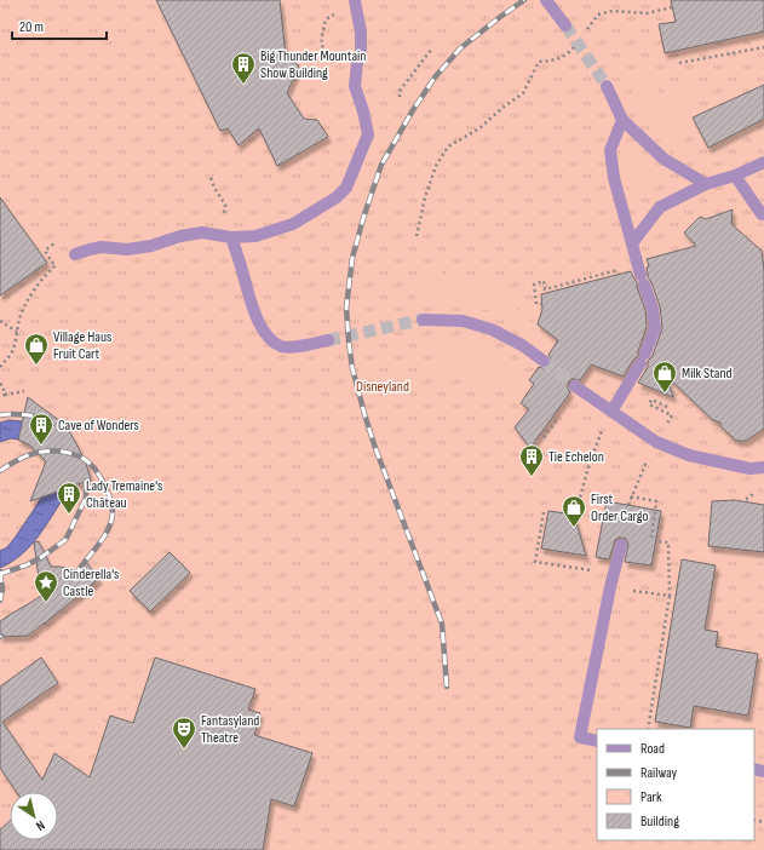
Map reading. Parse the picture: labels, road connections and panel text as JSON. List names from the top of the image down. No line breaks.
{"parks":["Disneyland"],"places":{"building":["Big Thunder Mountain Show Building","Cave of Wonders","Tie Echelon","Lady Tremaine's Château"],"shop":["Village Haus Fruit Cart","Milk Stand","First Order Cargo"],"place":["Cinderella's Castle"],"theatre":["Fantasyland Theatre"]},"legend":["Road","Railway","Park","Building"],"scale_bar":"20 m","north":"bottom right"}
